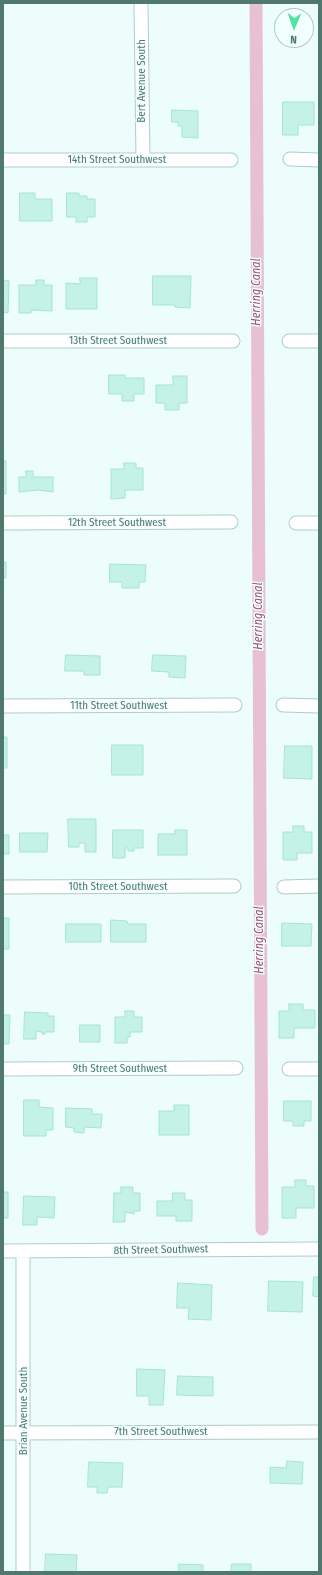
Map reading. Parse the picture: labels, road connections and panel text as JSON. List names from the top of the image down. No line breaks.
{"streets":{"street":["Bert Avenue South","14th Street Southwest","13th Street Southwest","12th Street Southwest","11th Street Southwest","10th Street Southwest","9th Street Southwest","8th Street Southwest","Brian Avenue South","7th Street Southwest"]},"crossings":[["Bert Avenue South","14th Street Southwest"],["8th Street Southwest","Brian Avenue South"],["Brian Avenue South","7th Street Southwest"]],"water":["Herring Canal"],"north":"bottom"}
